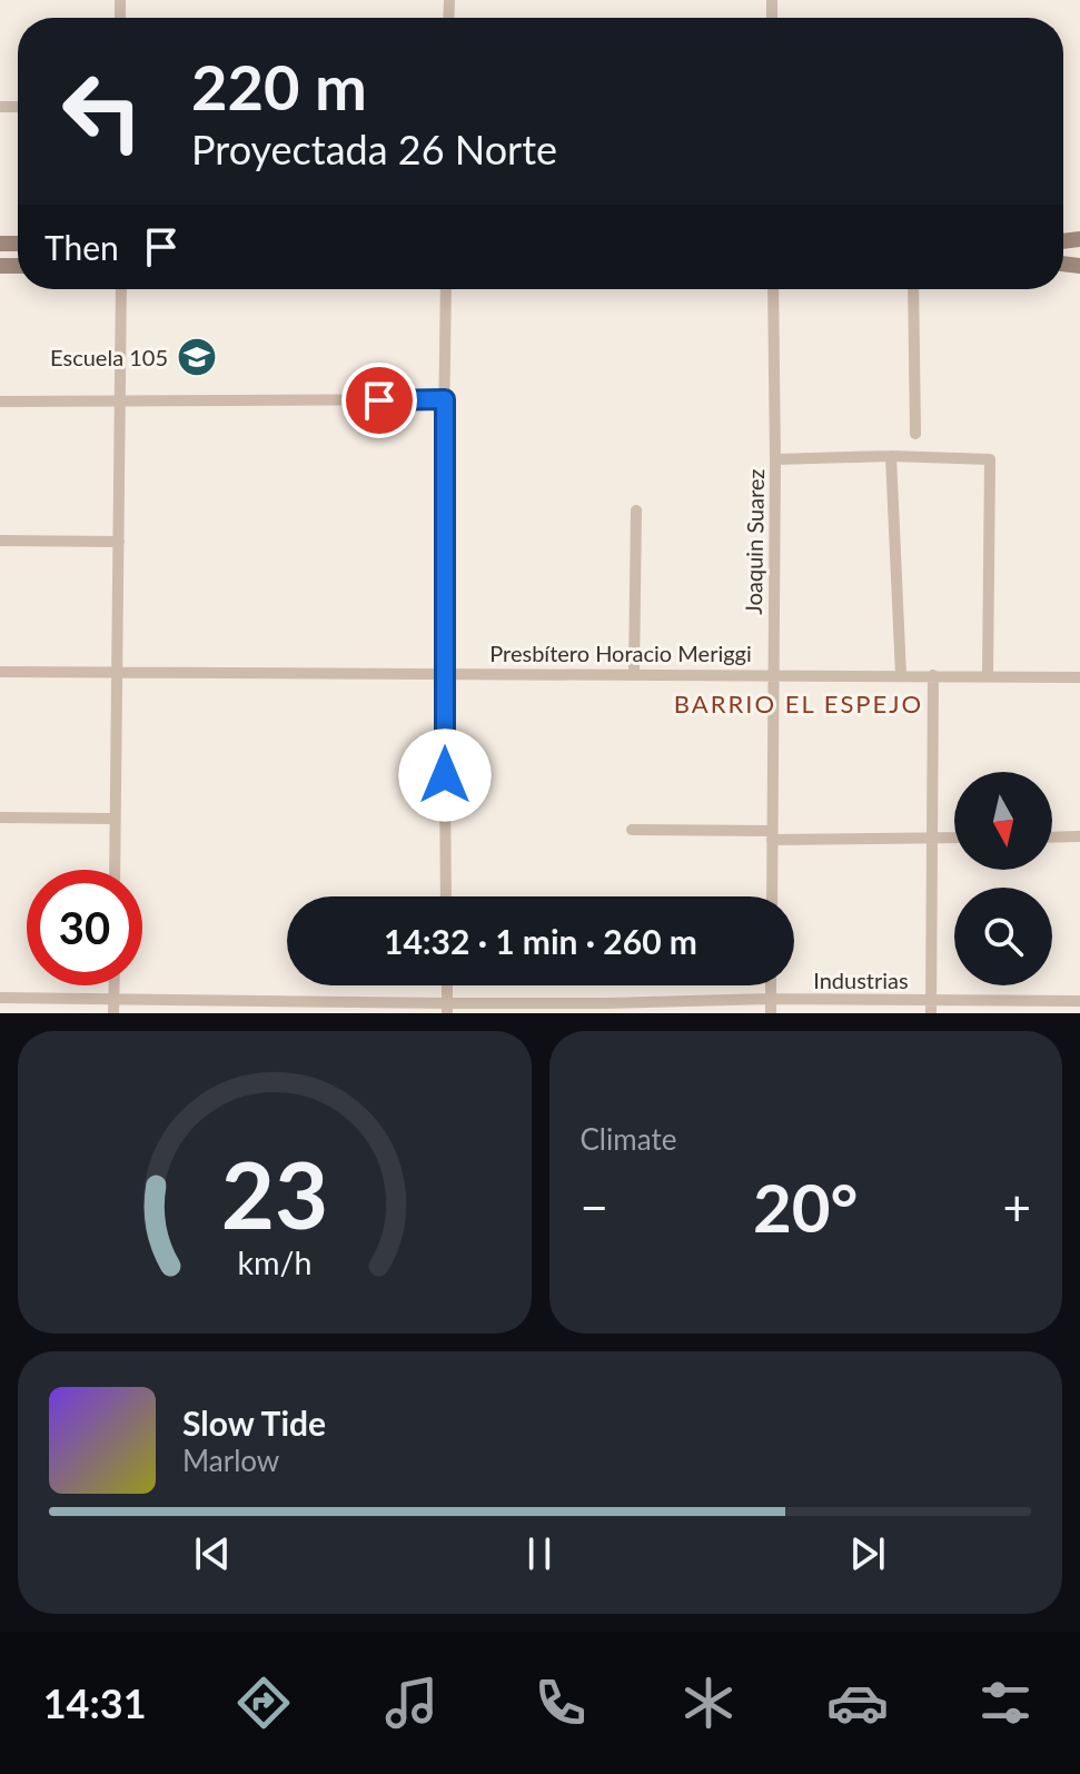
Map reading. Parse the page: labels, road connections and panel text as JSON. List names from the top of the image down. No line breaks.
{"streets":{"street":["Joaquin Suarez","Presbítero Horacio Meriggi","Industrias"]},"crossings":[["Joaquin Suarez","Presbítero Horacio Meriggi"]],"districts":["BARRIO EL ESPEJO"],"places":{"school or university":["Escuela 105"]},"north":"bottom","page":{"turn":["220 m","Proyectada 26 Norte"],"then":"Then","limit":"30","trip":"14:32 · 1 min · 260 m","tile":"Climate","heat":["−","20°","+"],"song":["Slow Tide","Marlow"],"tabs":"14:31","gauge":["23","km/h"]}}
